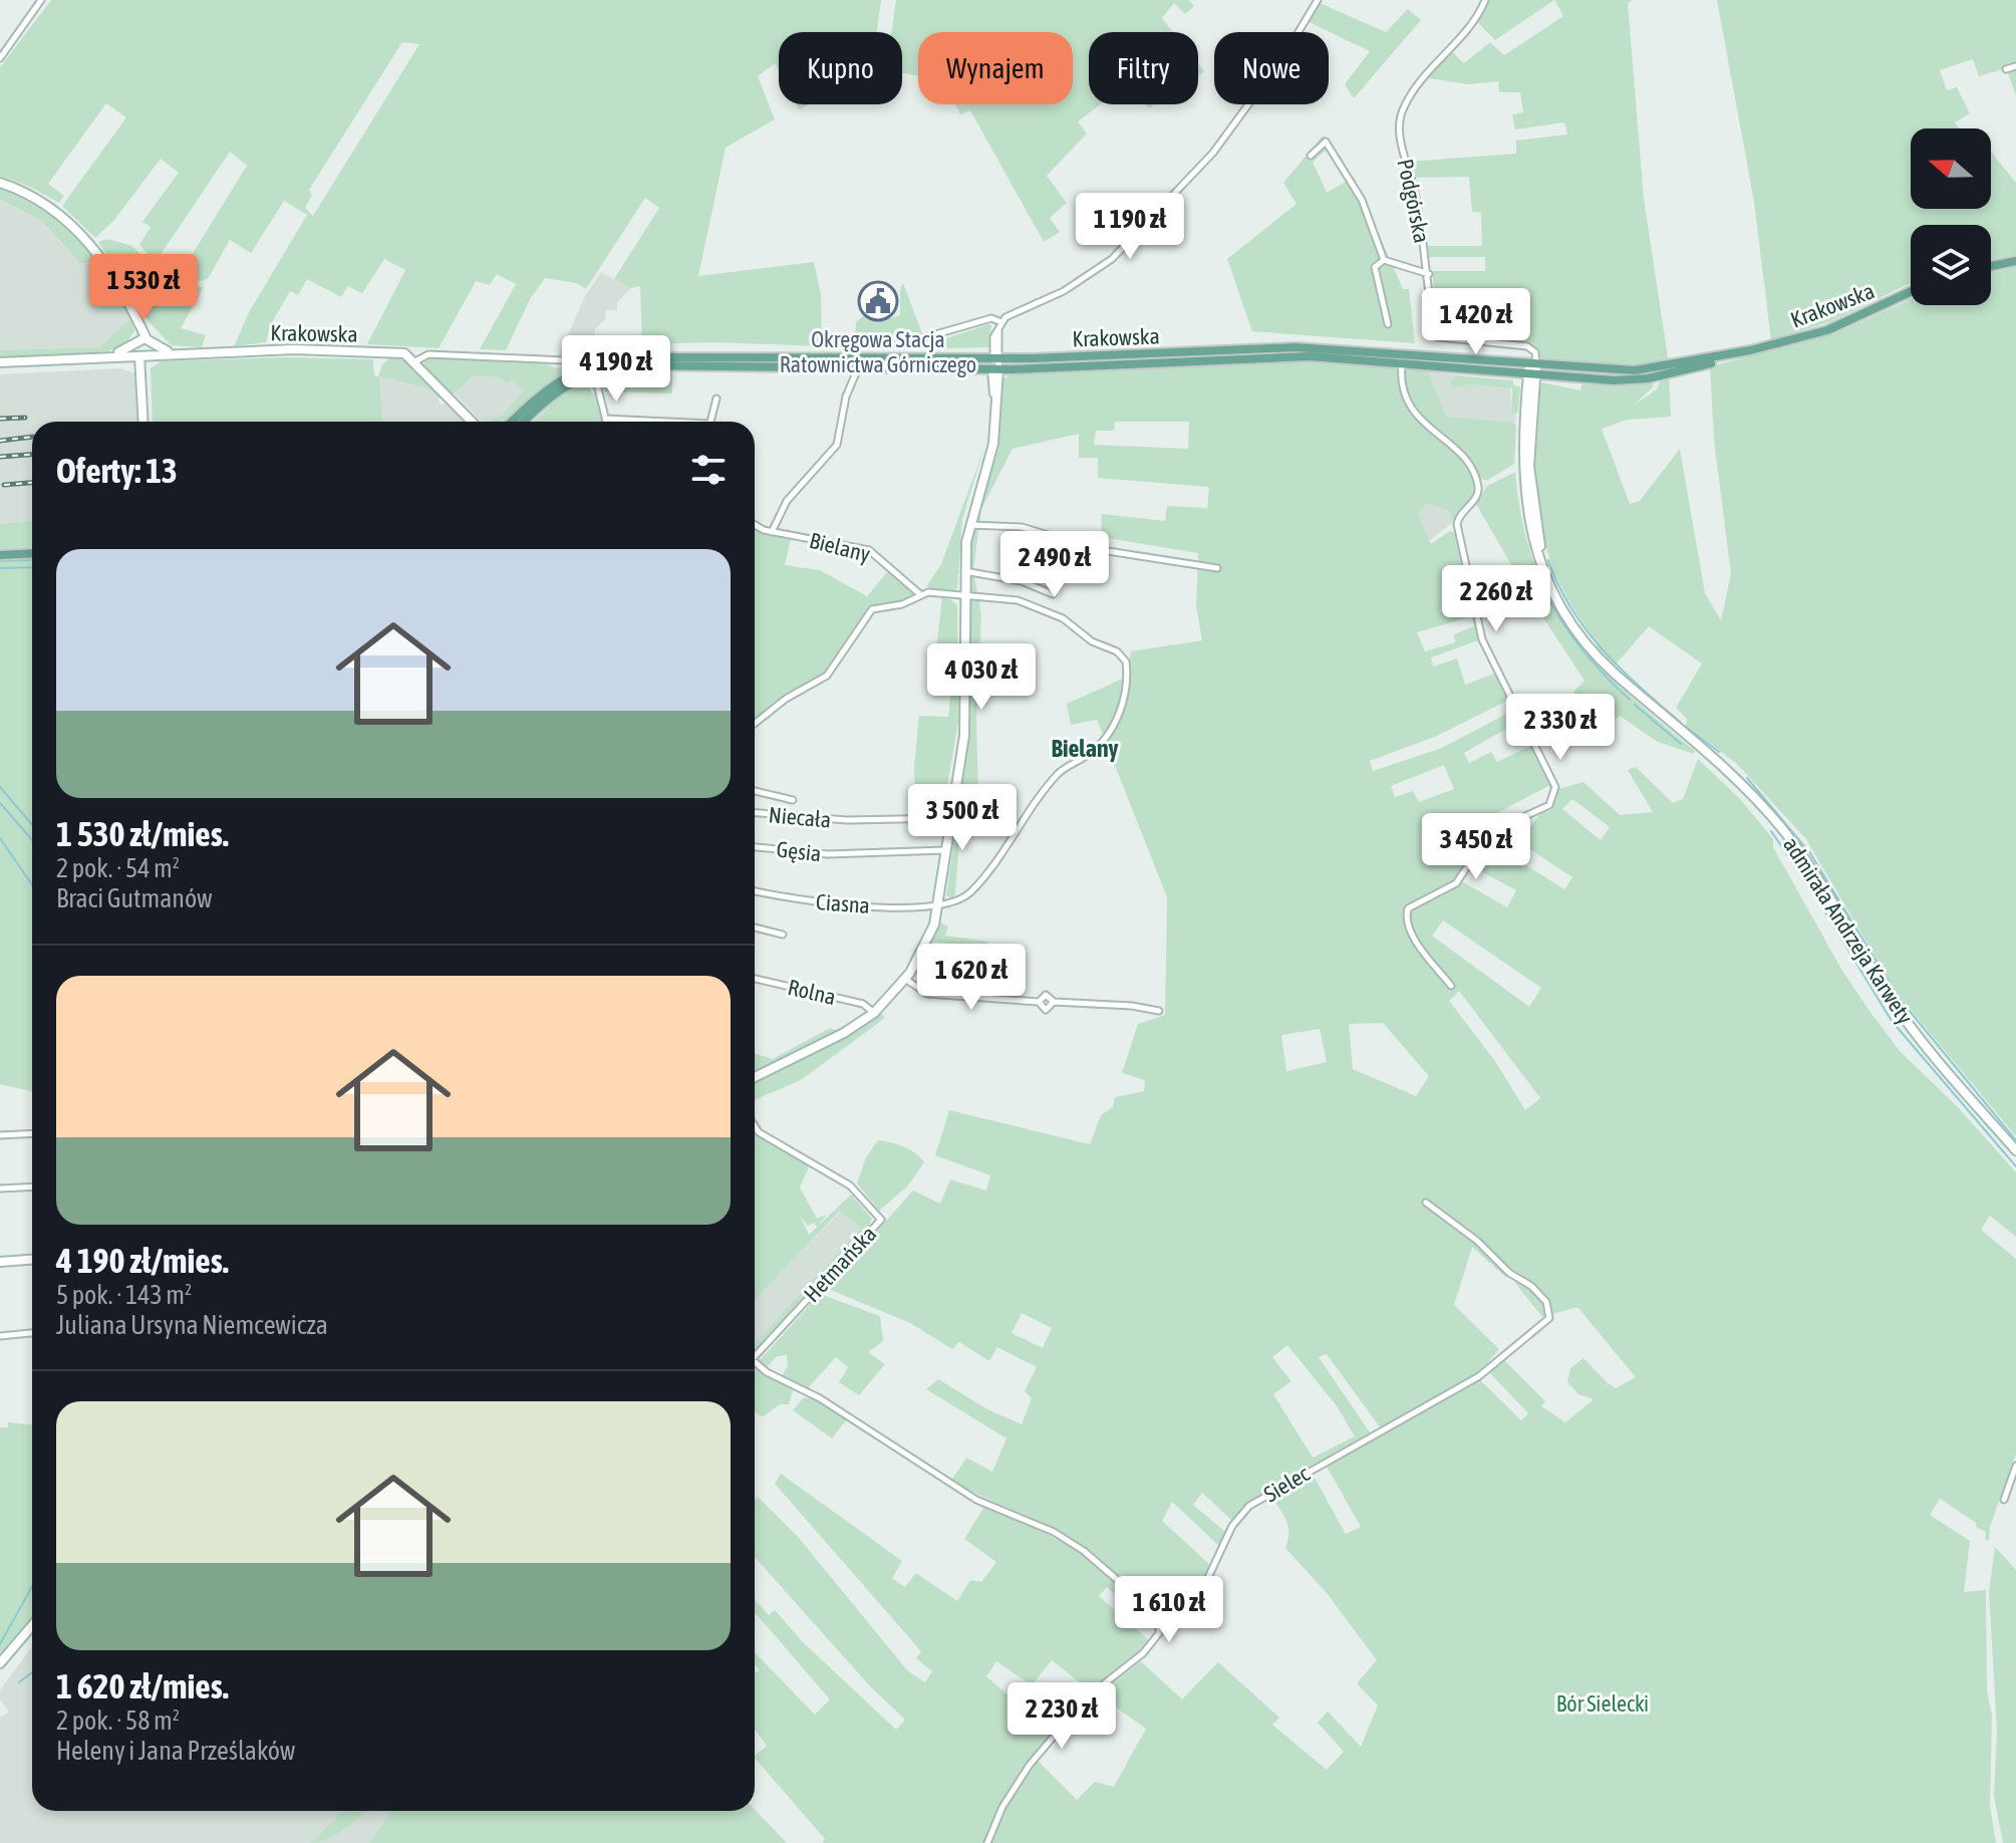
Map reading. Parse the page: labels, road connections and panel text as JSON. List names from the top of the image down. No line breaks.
{"streets":{"main road":["Krakowska"],"street":["Podgórska","Bielany","Niecała","Gęsia","Ciasna","admirała Andrzeja Karwety","Rolna","Hetmańska","Sielec"]},"crossings":[["Podgórska","Krakowska"],["Podgórska","admirała Andrzeja Karwety"],["Krakowska","admirała Andrzeja Karwety"]],"districts":["Bielany"],"parks":["Bór Sielecki"],"places":{"public building":["Okręgowa Stacja Ratownictwa Górniczego"]},"north":"left","page":{"chip":["Kupno","Wynajem","Filtry","Nowe"],"price":["1 190 zł","1 530 zł","1 420 zł","4 190 zł","2 490 zł","2 260 zł","4 030 zł","2 330 zł","3 500 zł","3 450 zł","1 620 zł","1 610 zł","2 230 zł"],"heading":"Oferty: 13","list":[{"name":"1 530 zł/mies.","note":"2 pok. · 54 m² · Braci Gutmanów"},{"name":"4 190 zł/mies.","note":"5 pok. · 143 m² · Juliana Ursyna Niemcewicza"},{"name":"1 620 zł/mies.","note":"2 pok. · 58 m² · Heleny i Jana Prześlaków"}]}}
